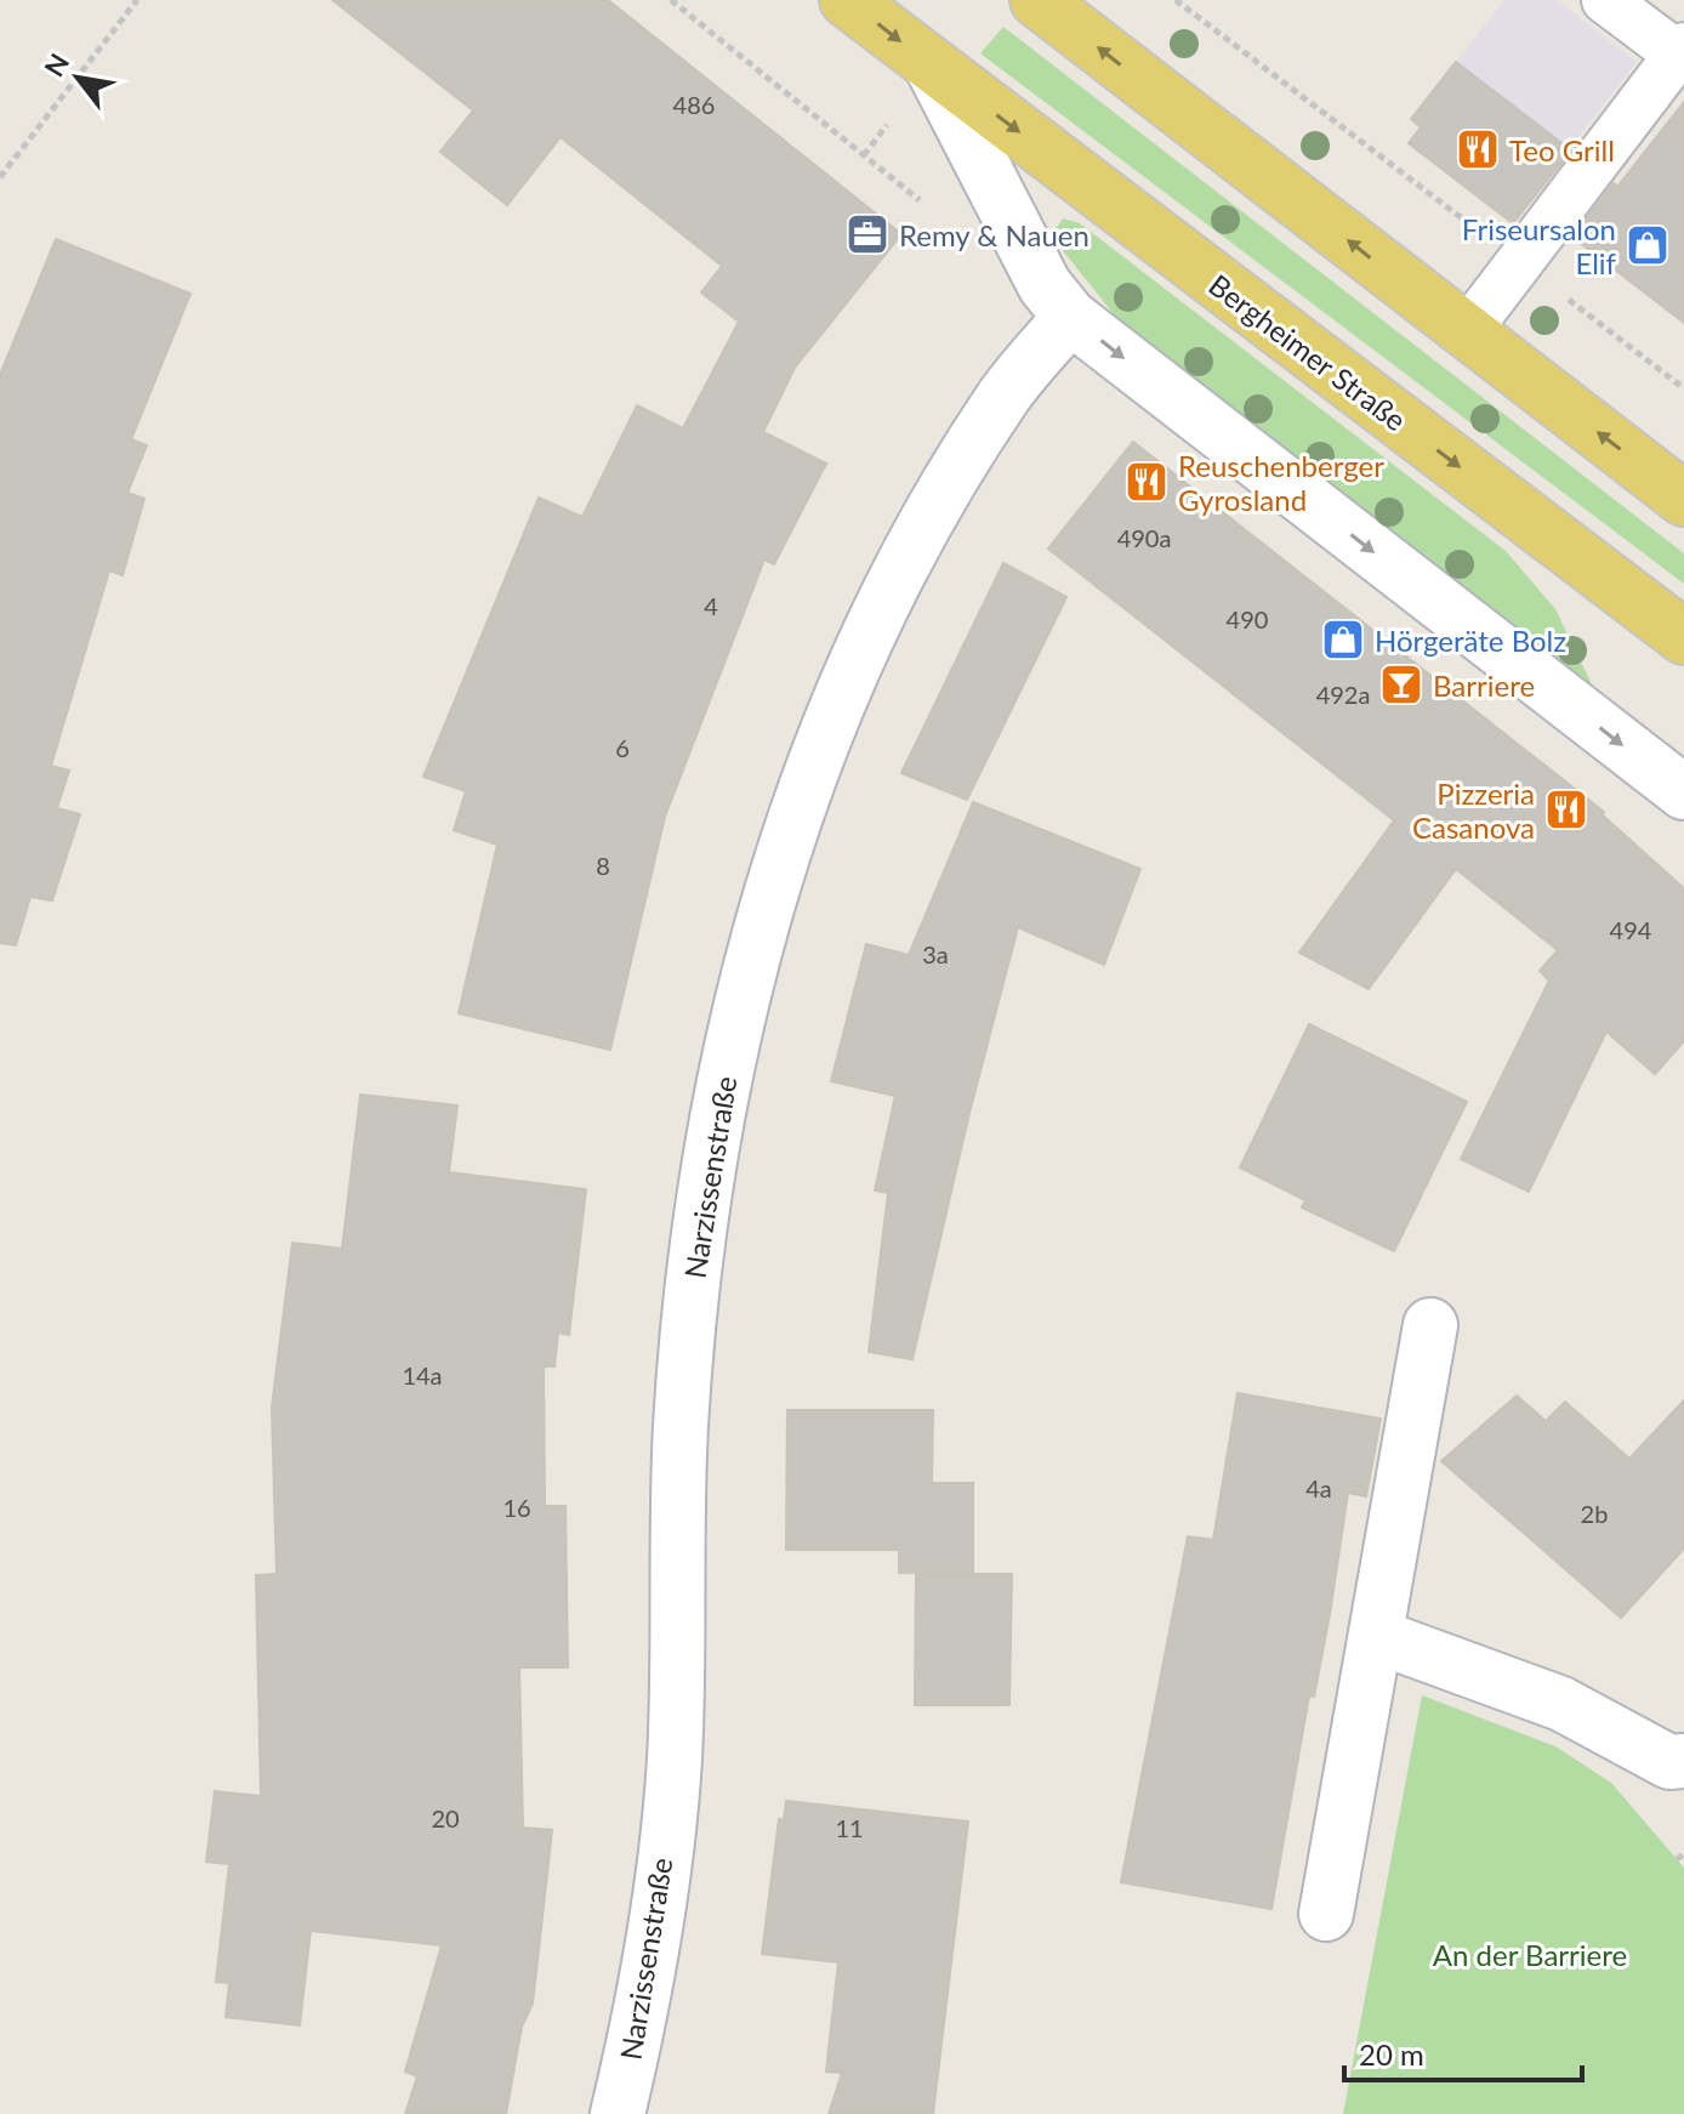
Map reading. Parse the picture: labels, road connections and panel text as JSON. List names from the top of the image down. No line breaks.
{"streets":{"main road":["Bergheimer Straße"],"street":["Narzissenstraße"]},"crossings":[["Bergheimer Straße","Narzissenstraße"]],"parks":["An der Barriere"],"places":{"restaurant":["Teo Grill","Reuschenberger Gyrosland","Pizzeria Casanova"],"office":["Remy & Nauen"],"shop":["Friseursalon Elif","Hörgeräte Bolz"],"bar":["Barriere"]},"house_numbers":["486","490a","4","490","492a","6","8","494","3a","14a","4a","16","2b","20","11"],"scale_bar":"20 m","north":"top left"}
